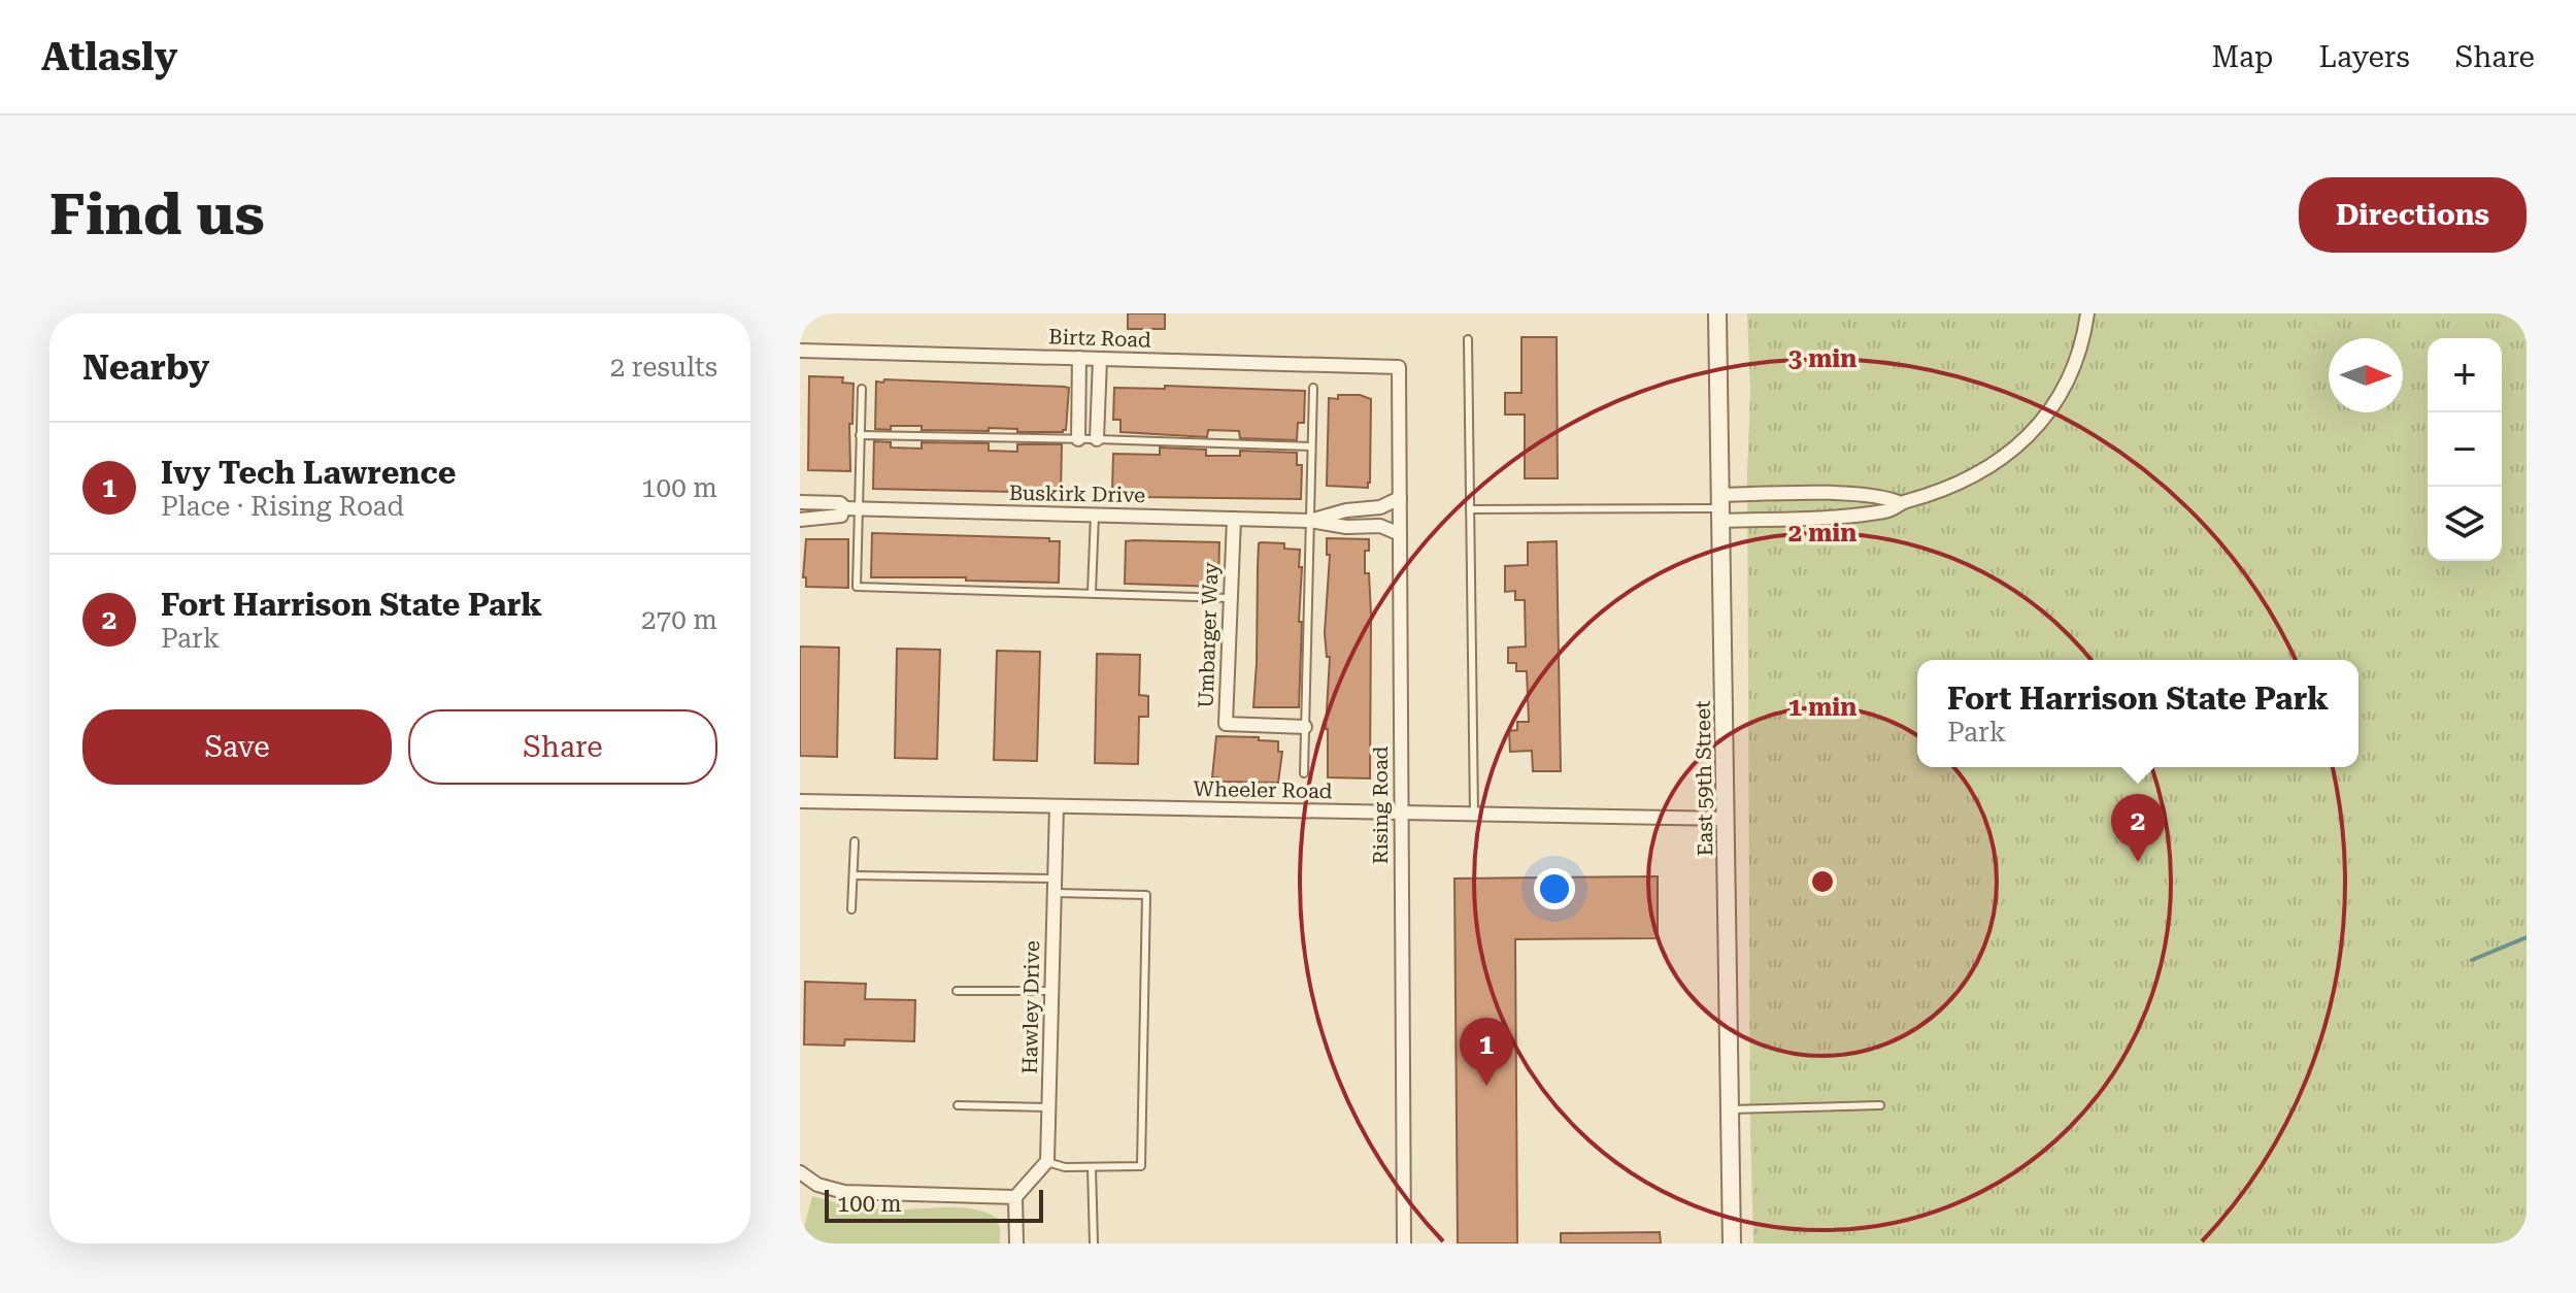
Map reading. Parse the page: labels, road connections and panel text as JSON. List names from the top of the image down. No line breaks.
{"streets":{"street":["Birtz Road","Buskirk Drive","Umbarger Way","East 59th Street","Wheeler Road","Rising Road","Hawley Drive"]},"crossings":[["Birtz Road","Rising Road"],["Buskirk Drive","Umbarger Way"],["Buskirk Drive","Rising Road"],["East 59th Street","Wheeler Road"],["Wheeler Road","Rising Road"],["Wheeler Road","Hawley Drive"]],"scale_bar":"100 m","north":"right","page":{"header":"Atlasly","nav":["Map","Layers","Share"],"buttons":["Directions",["Save","Share"]],"title":"Find us","heading":["Nearby","2 results"],"map_buttons":["+","−"],"list":[{"mark":"1","name":"Ivy Tech Lawrence","note":"Place · Rising Road","value":"100 m"},{"mark":"2","name":"Fort Harrison State Park","note":"Park","value":"270 m"}],"popup":["Fort Harrison State Park","Park"],"pins":["2","1"],"scale":"100 m"},"rings":["3 min","2 min","1 min"]}
